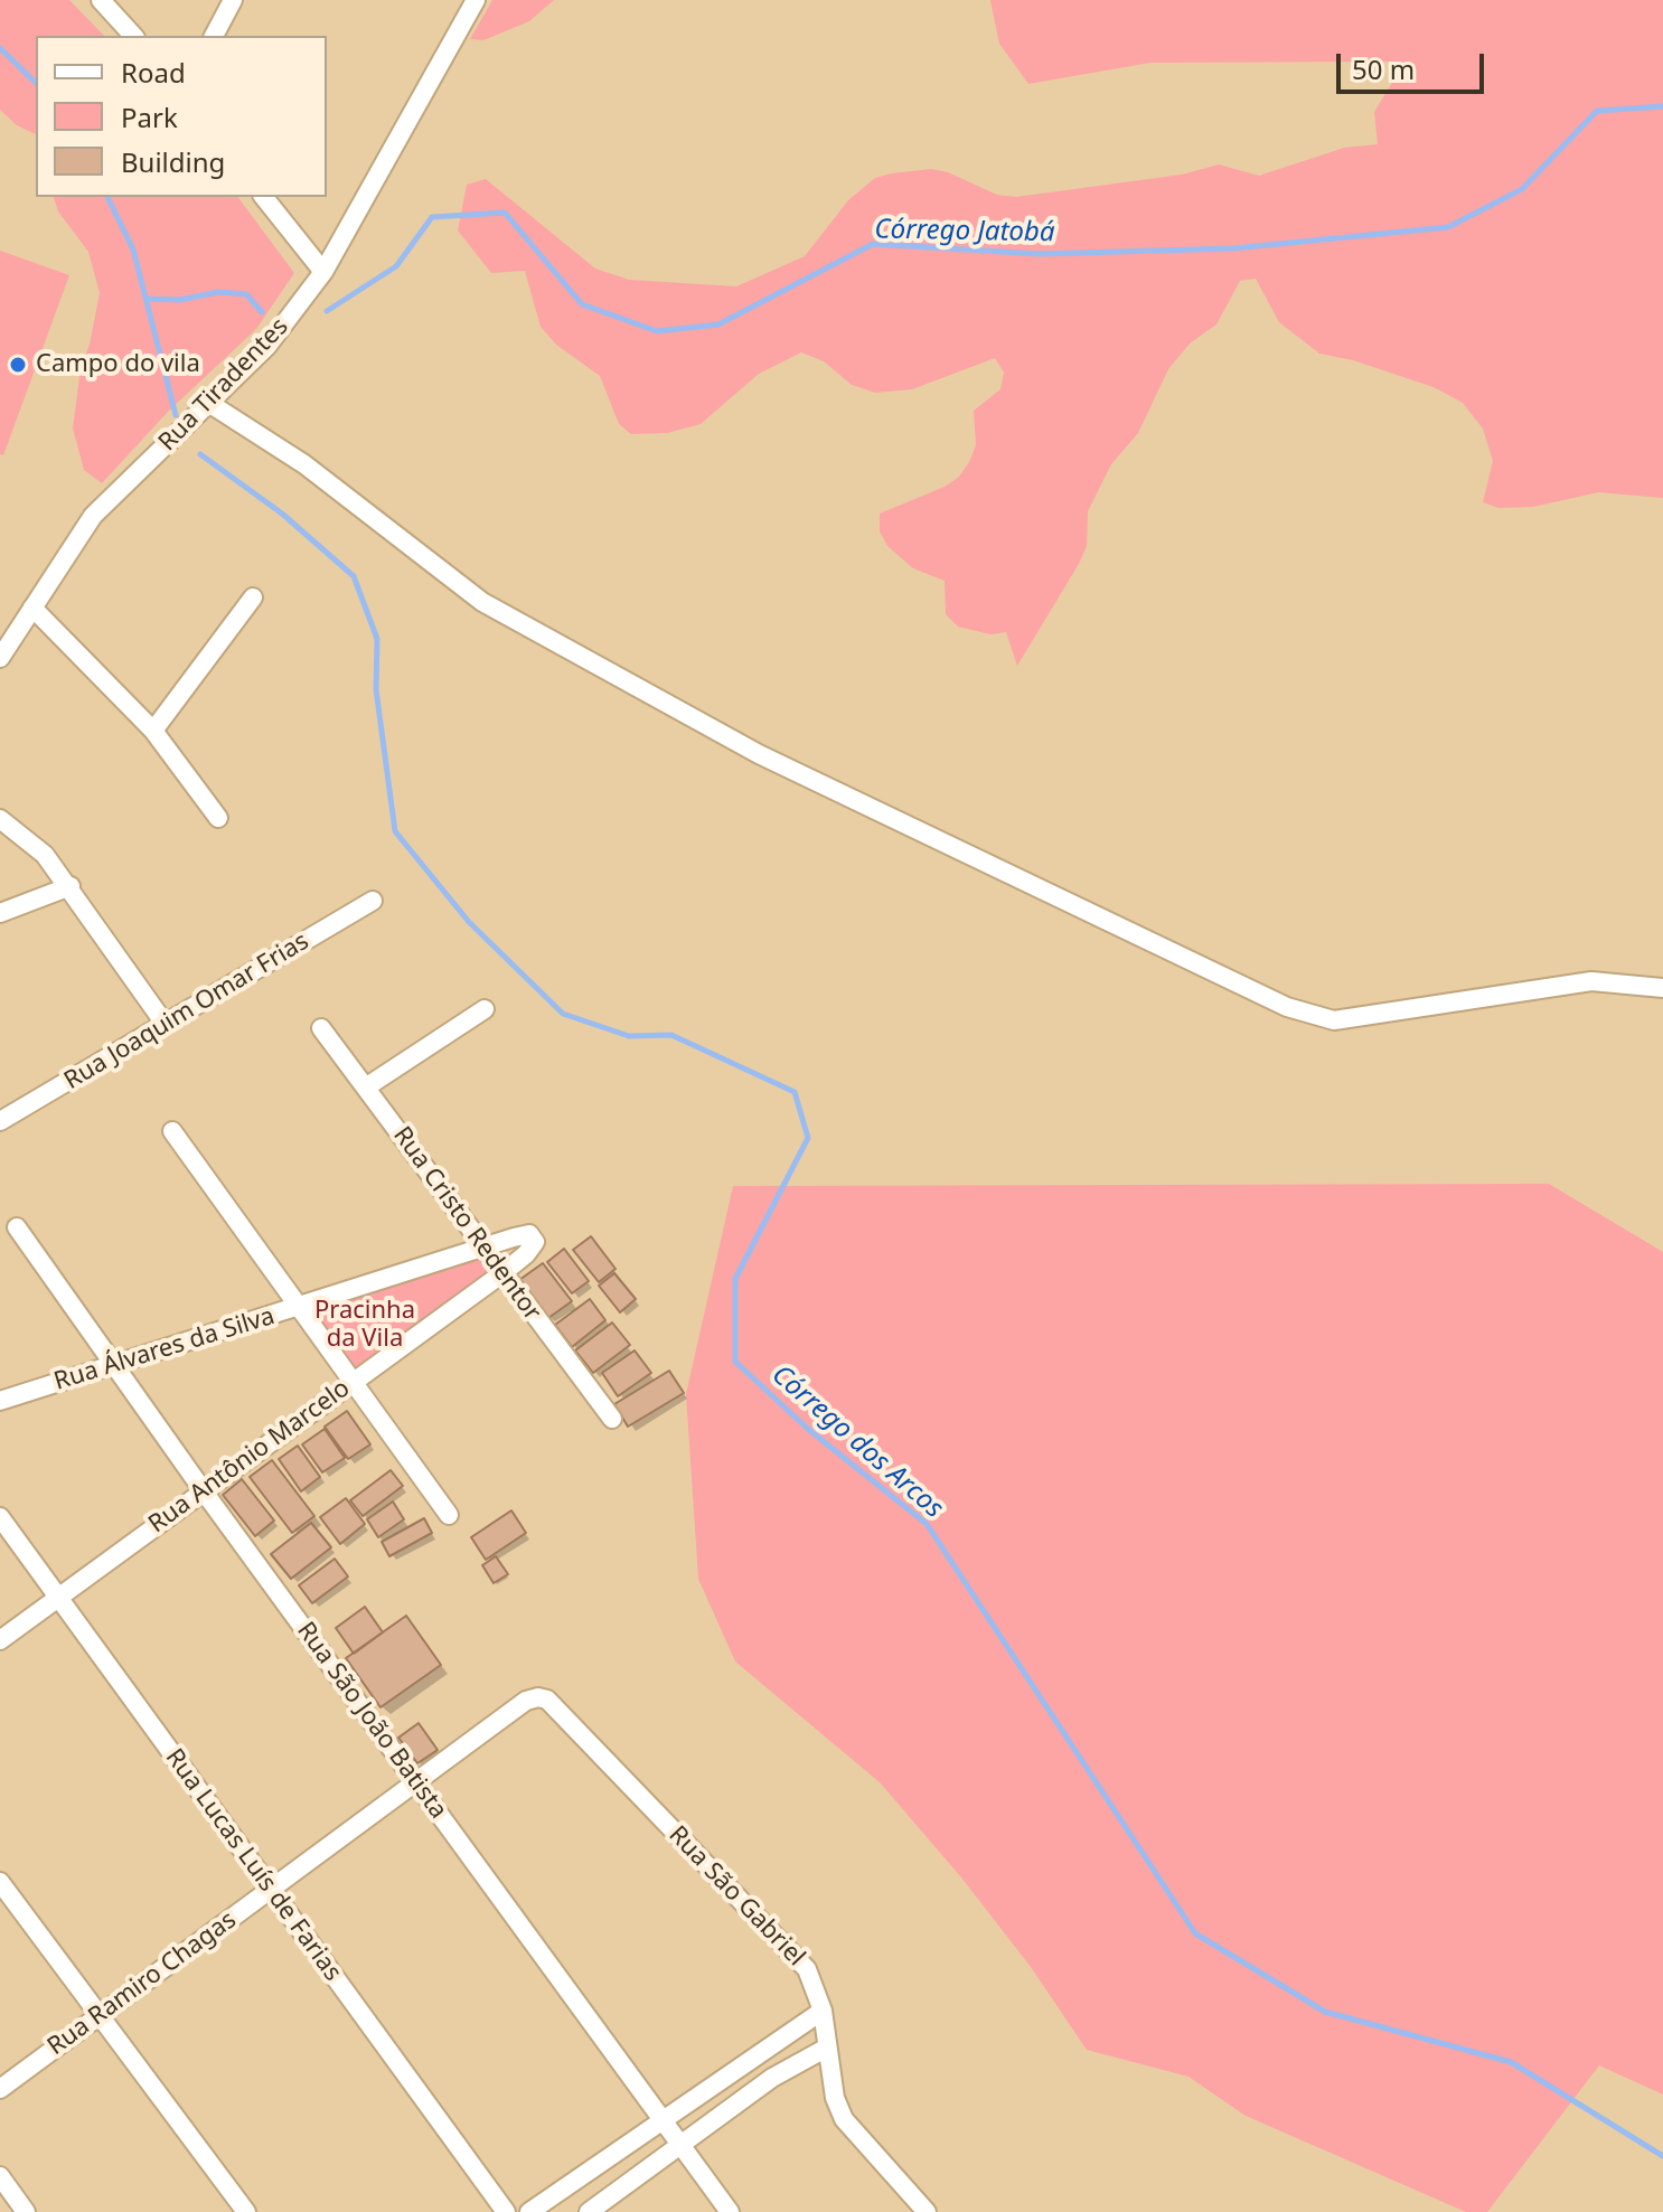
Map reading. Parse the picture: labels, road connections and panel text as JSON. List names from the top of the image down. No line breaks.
{"streets":{"street":["Rua Tiradentes","Rua Joaquim Omar Frias","Rua Cristo Redentor","Rua Álvares da Silva","Rua Antônio Marcelo","Rua São João Batista","Rua Lucas Luís de Farias","Rua São Gabriel","Rua Ramiro Chagas"]},"crossings":[["Rua Cristo Redentor","Rua Álvares da Silva"],["Rua Cristo Redentor","Rua Antônio Marcelo"],["Rua Álvares da Silva","Rua Antônio Marcelo"],["Rua Álvares da Silva","Rua São João Batista"],["Rua Antônio Marcelo","Rua São João Batista"],["Rua Antônio Marcelo","Rua Lucas Luís de Farias"],["Rua São João Batista","Rua Ramiro Chagas"],["Rua Lucas Luís de Farias","Rua Ramiro Chagas"],["Rua São Gabriel","Rua Ramiro Chagas"]],"water":["Córrego Jatobá","Córrego dos Arcos"],"parks":["Pracinha da Vila"],"places":["Campo do vila"],"legend":["Road","Park","Building"],"scale_bar":"50 m"}
